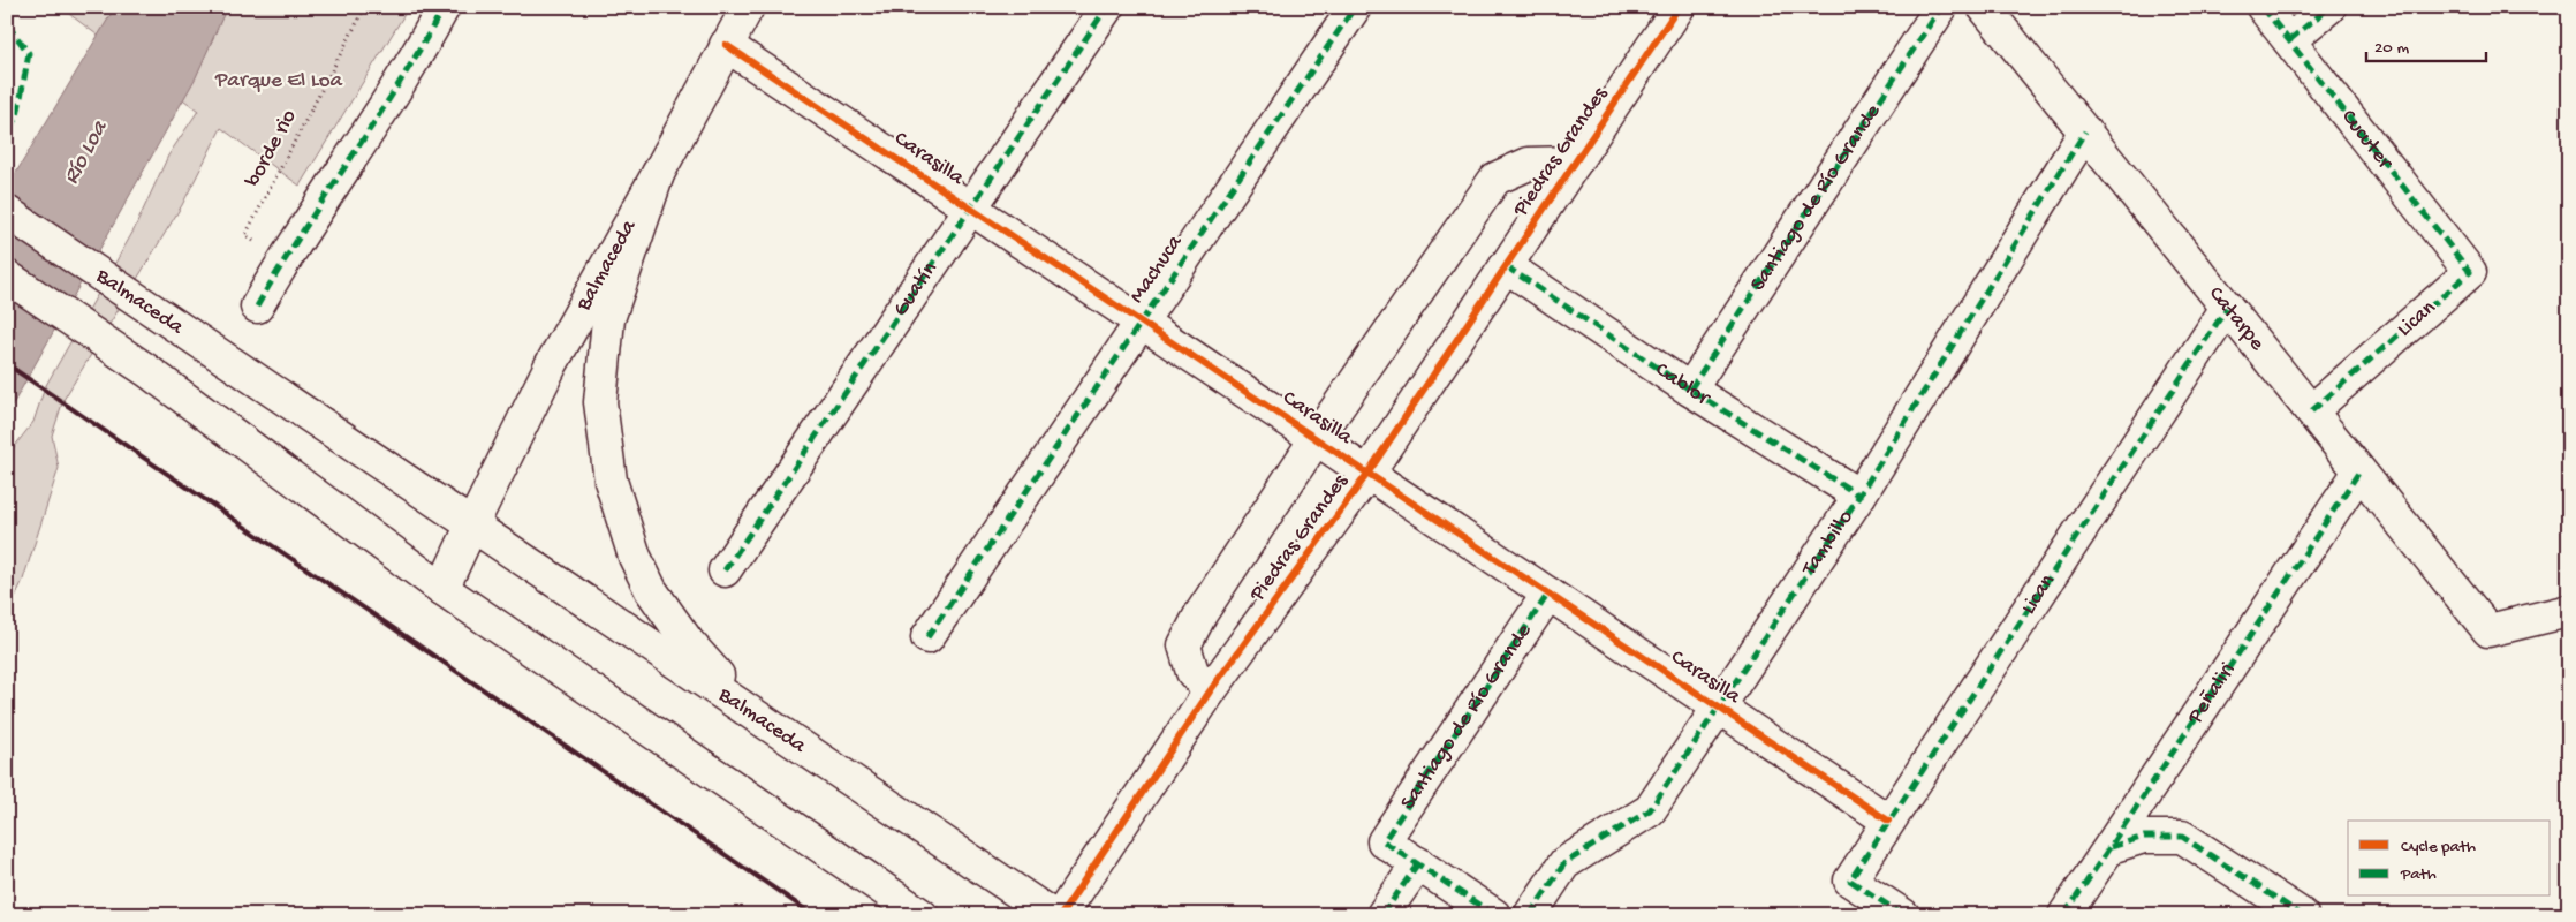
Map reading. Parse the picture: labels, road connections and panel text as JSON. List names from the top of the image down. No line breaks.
{"streets":{"street":["Cucuter","Piedras Grandes","Carasilla","Santiago de Río Grande","Balmaceda","Machuca","Guatín","Catarpe","Lican","Cablor","Tambillo","Peñaliri"],"path":["borde rio"]},"crossings":[["Cucuter","Lican"],["Piedras Grandes","Carasilla"],["Piedras Grandes","Cablor"],["Carasilla","Santiago de Río Grande"],["Carasilla","Balmaceda"],["Carasilla","Machuca"],["Carasilla","Guatín"],["Carasilla","Lican"],["Carasilla","Tambillo"],["Santiago de Río Grande","Cablor"],["Catarpe","Lican"],["Catarpe","Tambillo"],["Catarpe","Peñaliri"],["Cablor","Tambillo"]],"water":["Río Loa"],"parks":["Parque El Loa"],"legend":["Cycle path","Path"],"scale_bar":"20 m"}
